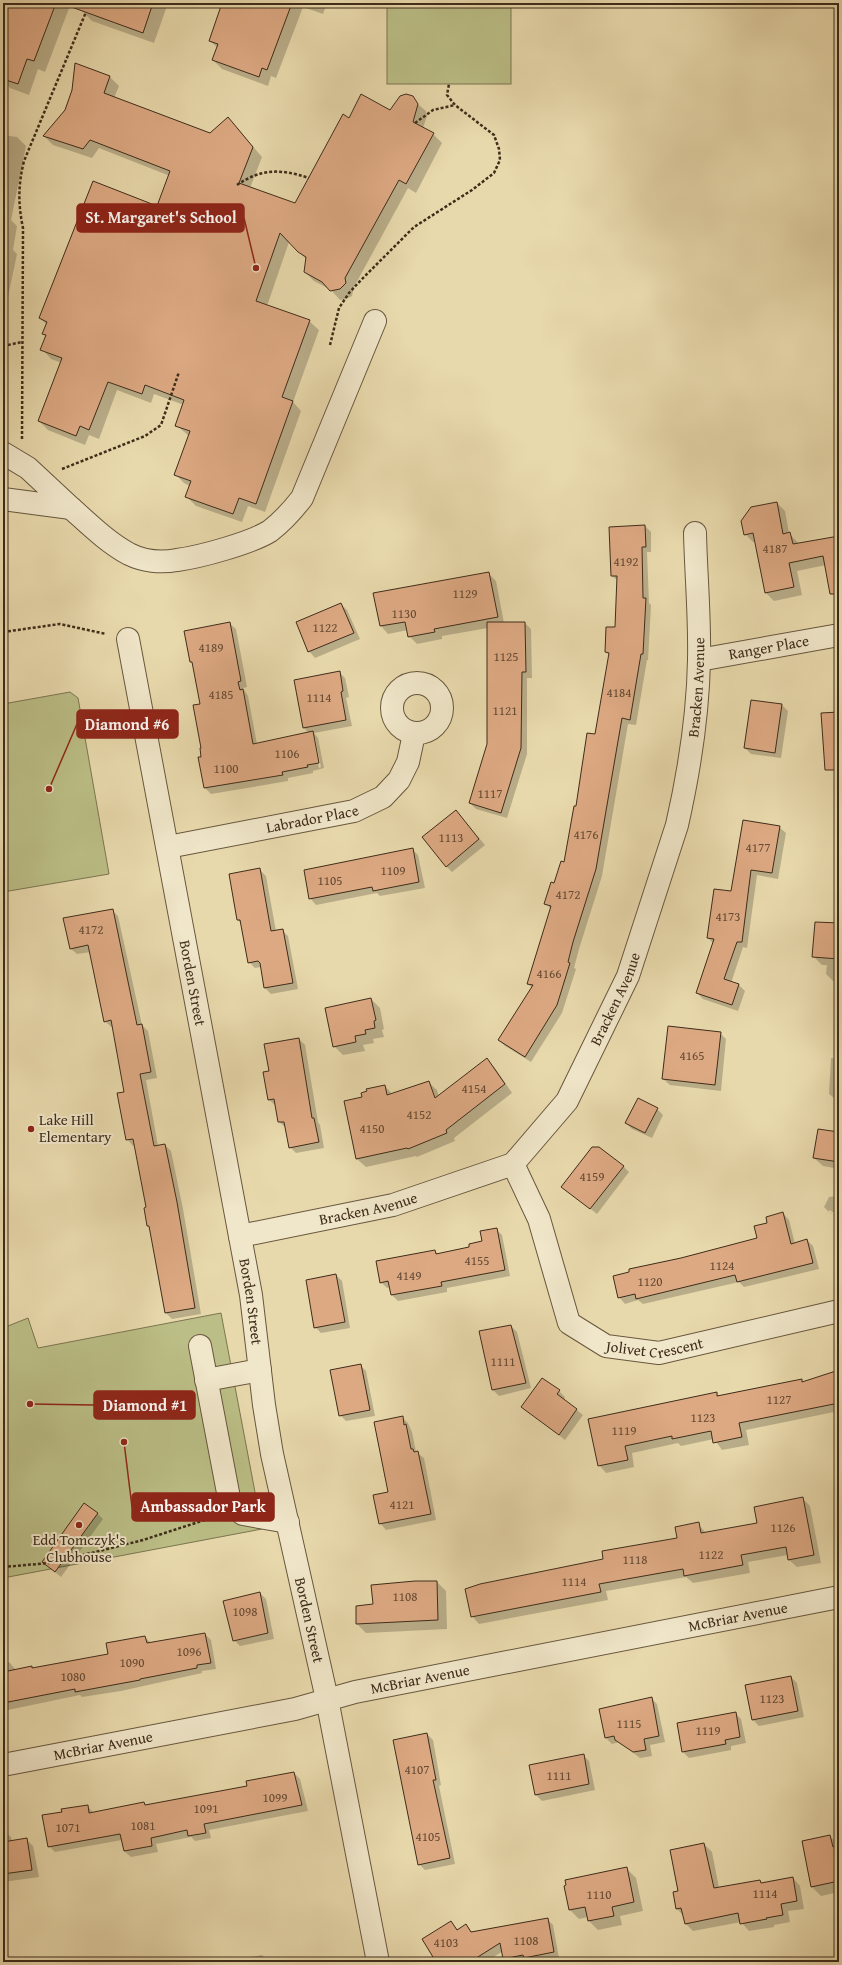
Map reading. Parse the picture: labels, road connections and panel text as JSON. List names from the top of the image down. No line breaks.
{"streets":{"street":["Ranger Place","Bracken Avenue","Labrador Place","Borden Street","Jolivet Crescent","McBriar Avenue"]},"crossings":[["Ranger Place","Bracken Avenue"],["Bracken Avenue","Borden Street"],["Bracken Avenue","Jolivet Crescent"],["Labrador Place","Borden Street"],["Borden Street","McBriar Avenue"]],"places":["St. Margaret's School","Diamond #6","Lake Hill Elementary","Diamond #1","Ambassador Park","Edd Tomczyk's Clubhouse"],"house_numbers":["4187","4192","1129","1130","1122","4189","1125","4184","4185","1114","1121","1106","1100","1117","4176","1113","4177","1109","1105","4172","4173","4172","4166","4165","4154","4152","4150","4159","4155","1124","4149","1120","1111","1127","1123","1119","4121","1126","1122","1118","1114","1108","1098","1096","1090","1080","1123","1115","1119","4107","1111","1099","1091","1081","1071","4105","1114","1110","1108","4103"]}
